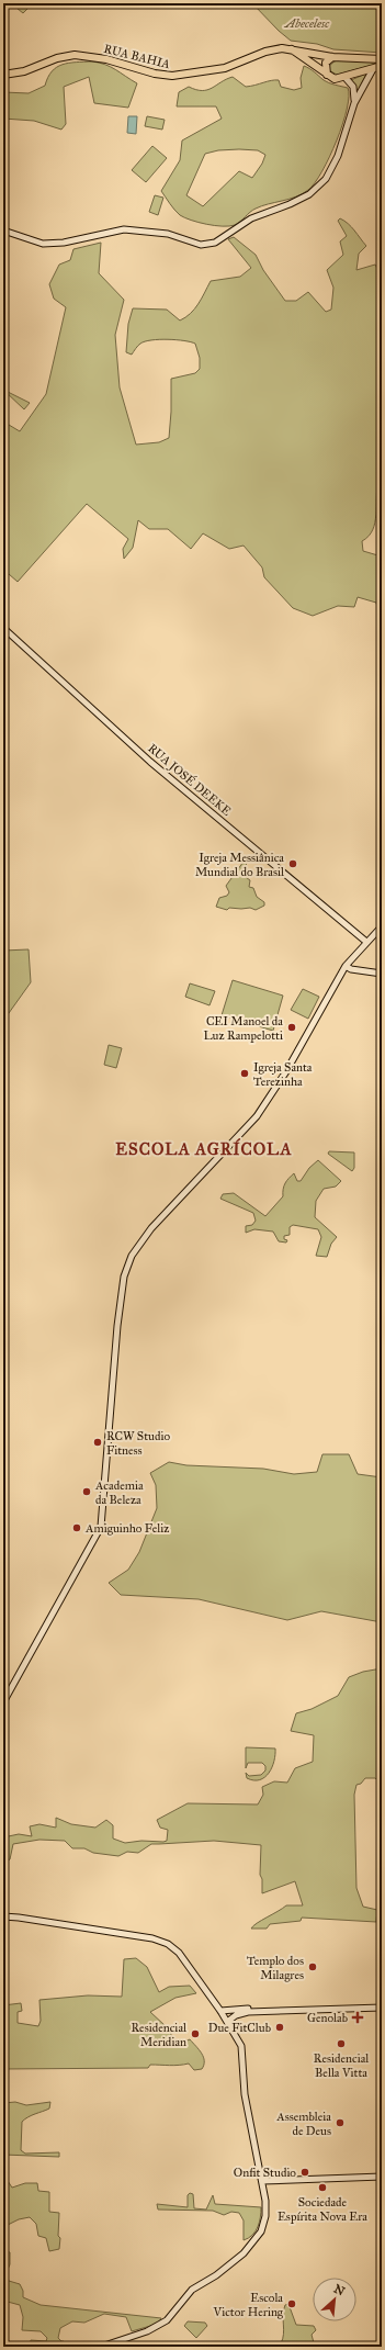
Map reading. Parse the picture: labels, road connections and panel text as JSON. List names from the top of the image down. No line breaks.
{"streets":{"main road":["RUA BAHIA","RUA JOSÉ DEEKE"]},"districts":["ESCOLA AGRÍCOLA"],"parks":["Abecelesc"],"places":{"other":["Igreja Messiânica Mundial do Brasil","CEI Manoel da Luz Rampelotti","Igreja Santa Terezinha","RCW Studio Fitness","Academia da Beleza","Amiguinho Feliz","Templo dos Milagres","Due FitClub","Residencial Meridian","Residencial Bella Vitta","Assembleia de Deus","Onfit Studio","Sociedade Espírita Nova Era","Escola Victor Hering"],"health":["Genolab"]},"north":"top right"}
